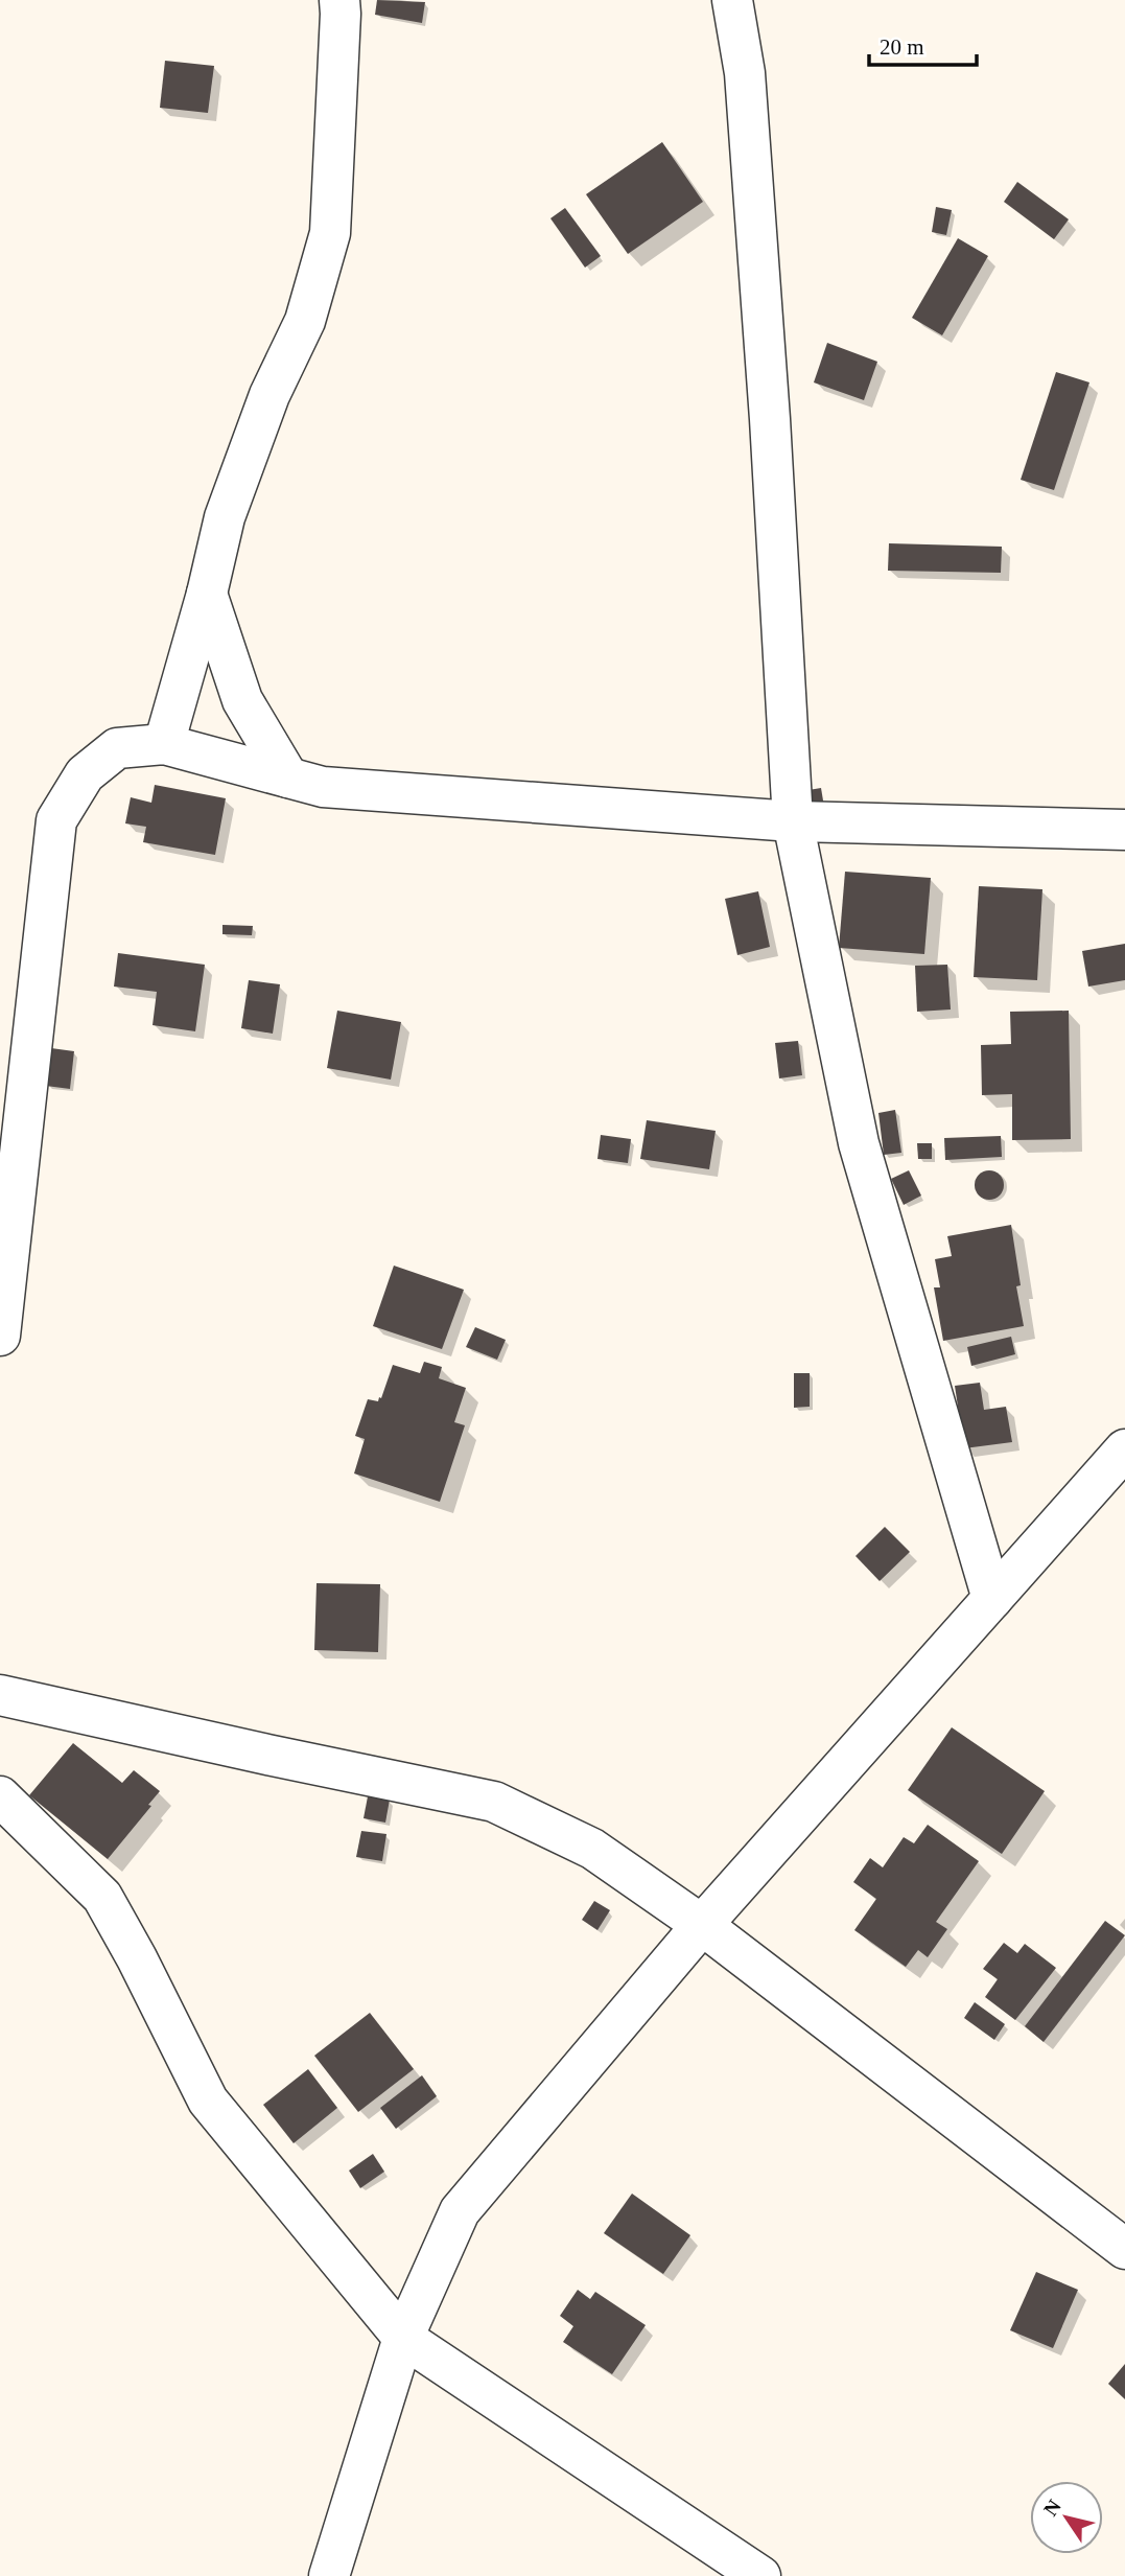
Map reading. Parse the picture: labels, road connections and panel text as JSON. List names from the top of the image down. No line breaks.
{"scale_bar":"20 m","north":"top left"}
